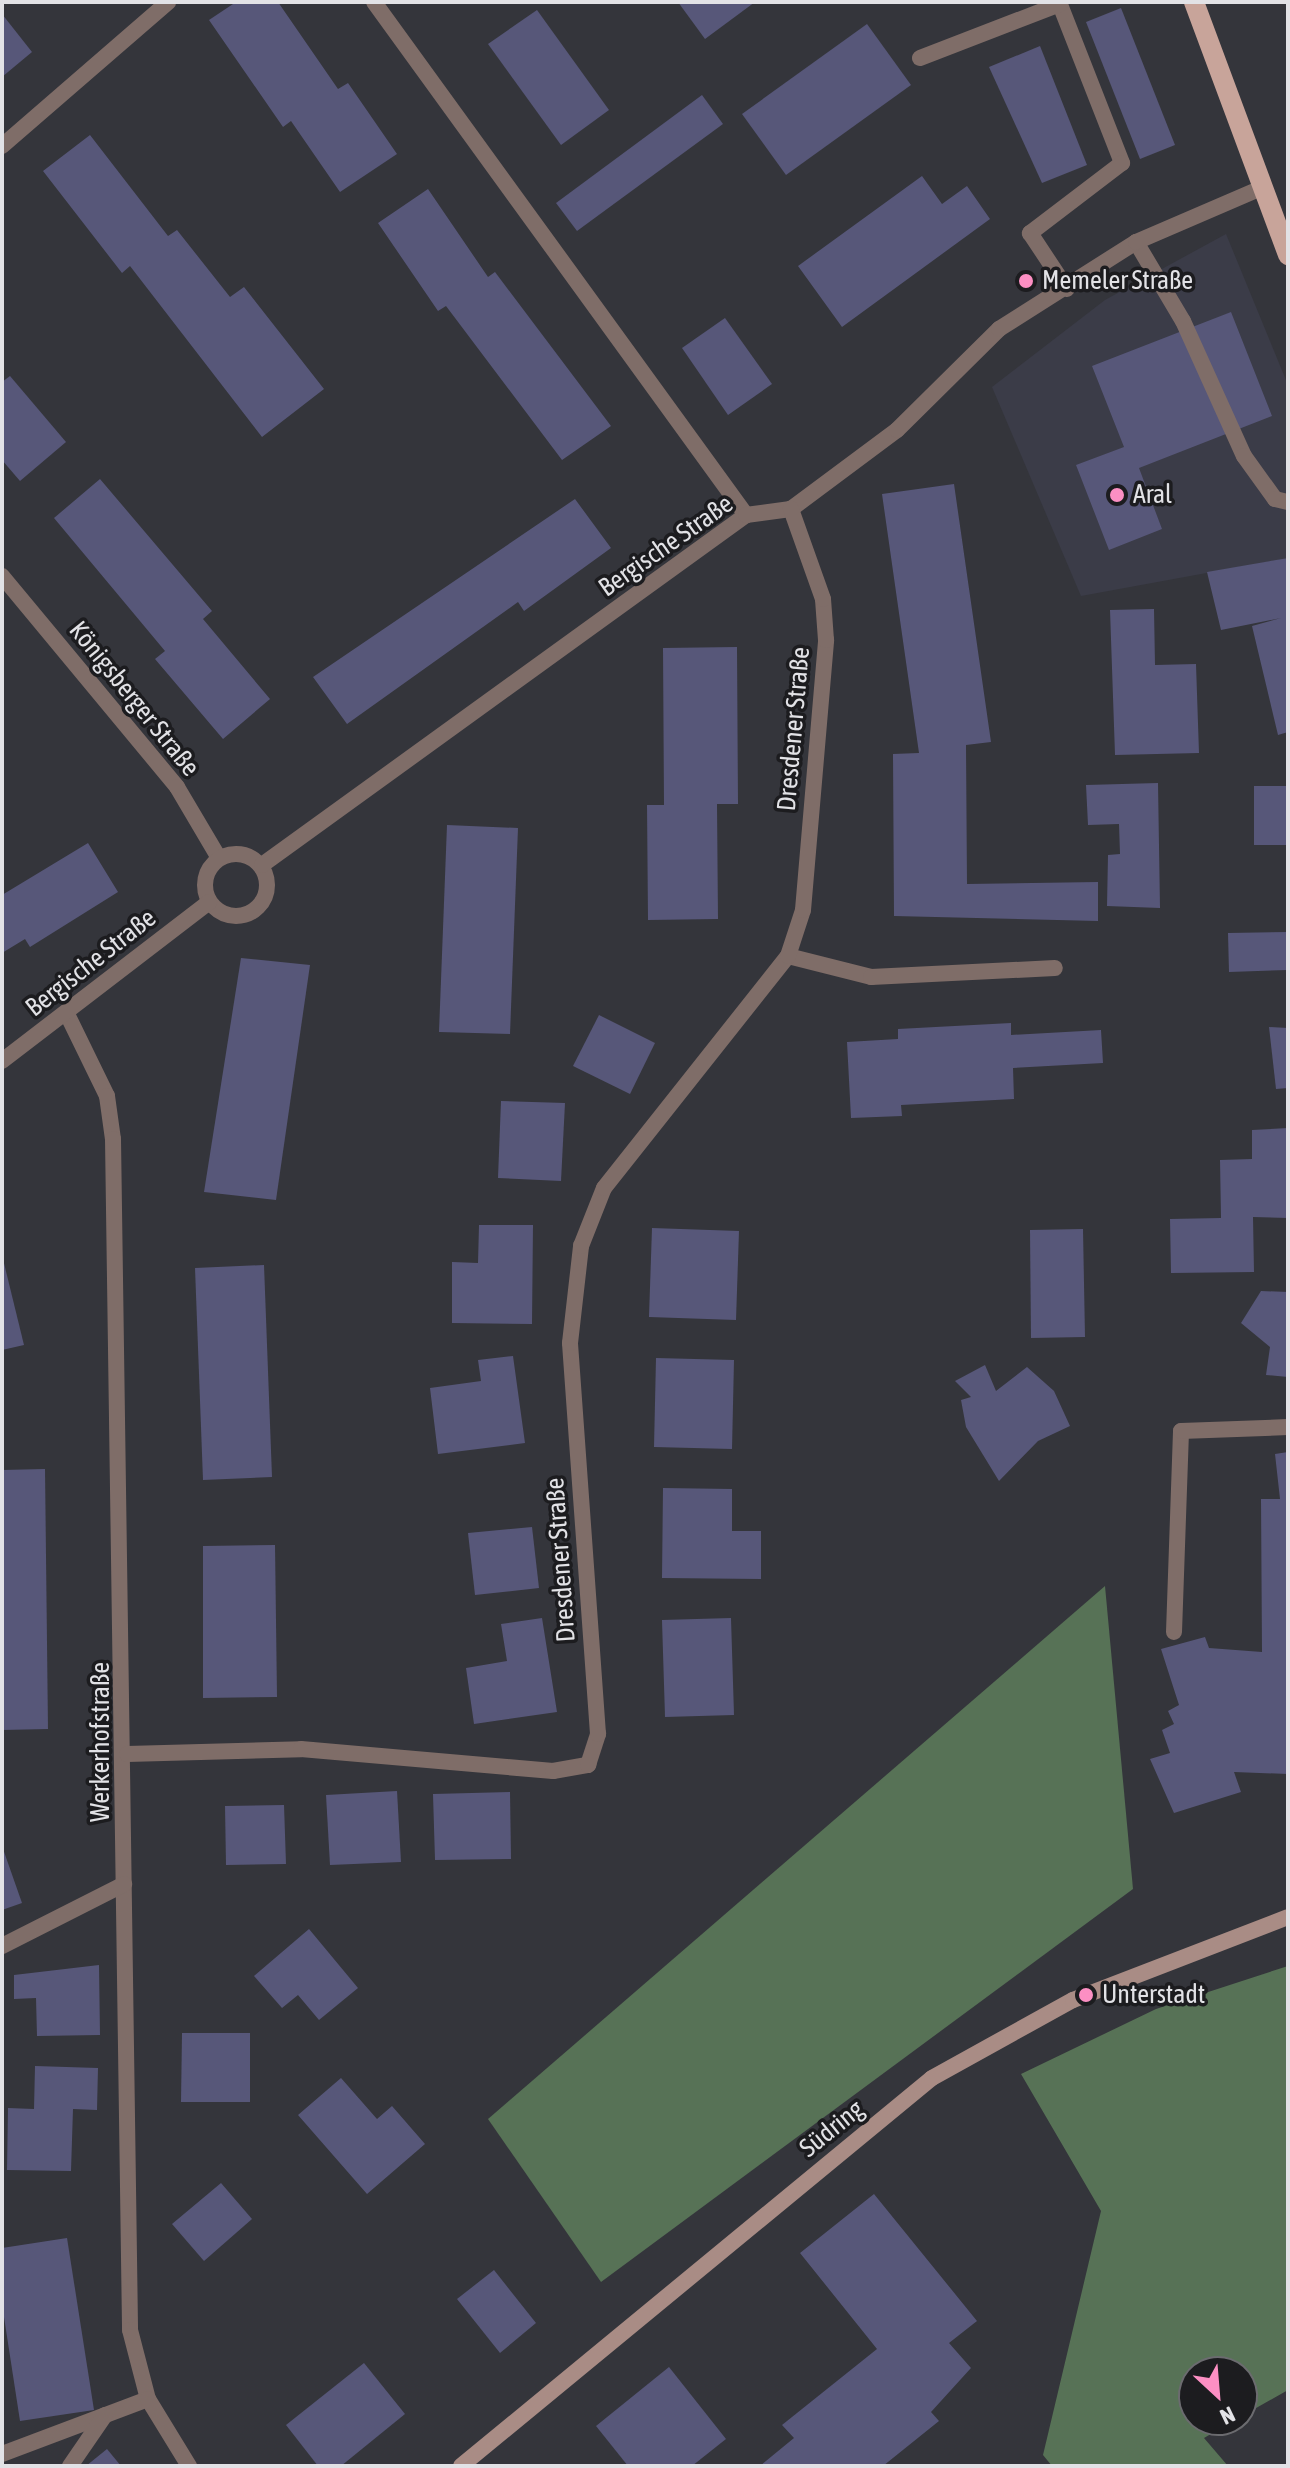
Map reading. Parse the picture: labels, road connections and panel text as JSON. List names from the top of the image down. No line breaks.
{"streets":{"street":["Bergische Straße","Königsberger Straße","Dresdener Straße","Werkerhofstraße","Südring"]},"crossings":[["Bergische Straße","Königsberger Straße"],["Bergische Straße","Dresdener Straße"],["Bergische Straße","Werkerhofstraße"],["Dresdener Straße","Werkerhofstraße"]],"places":["Memeler Straße","Aral","Unterstadt"],"north":"bottom right"}
